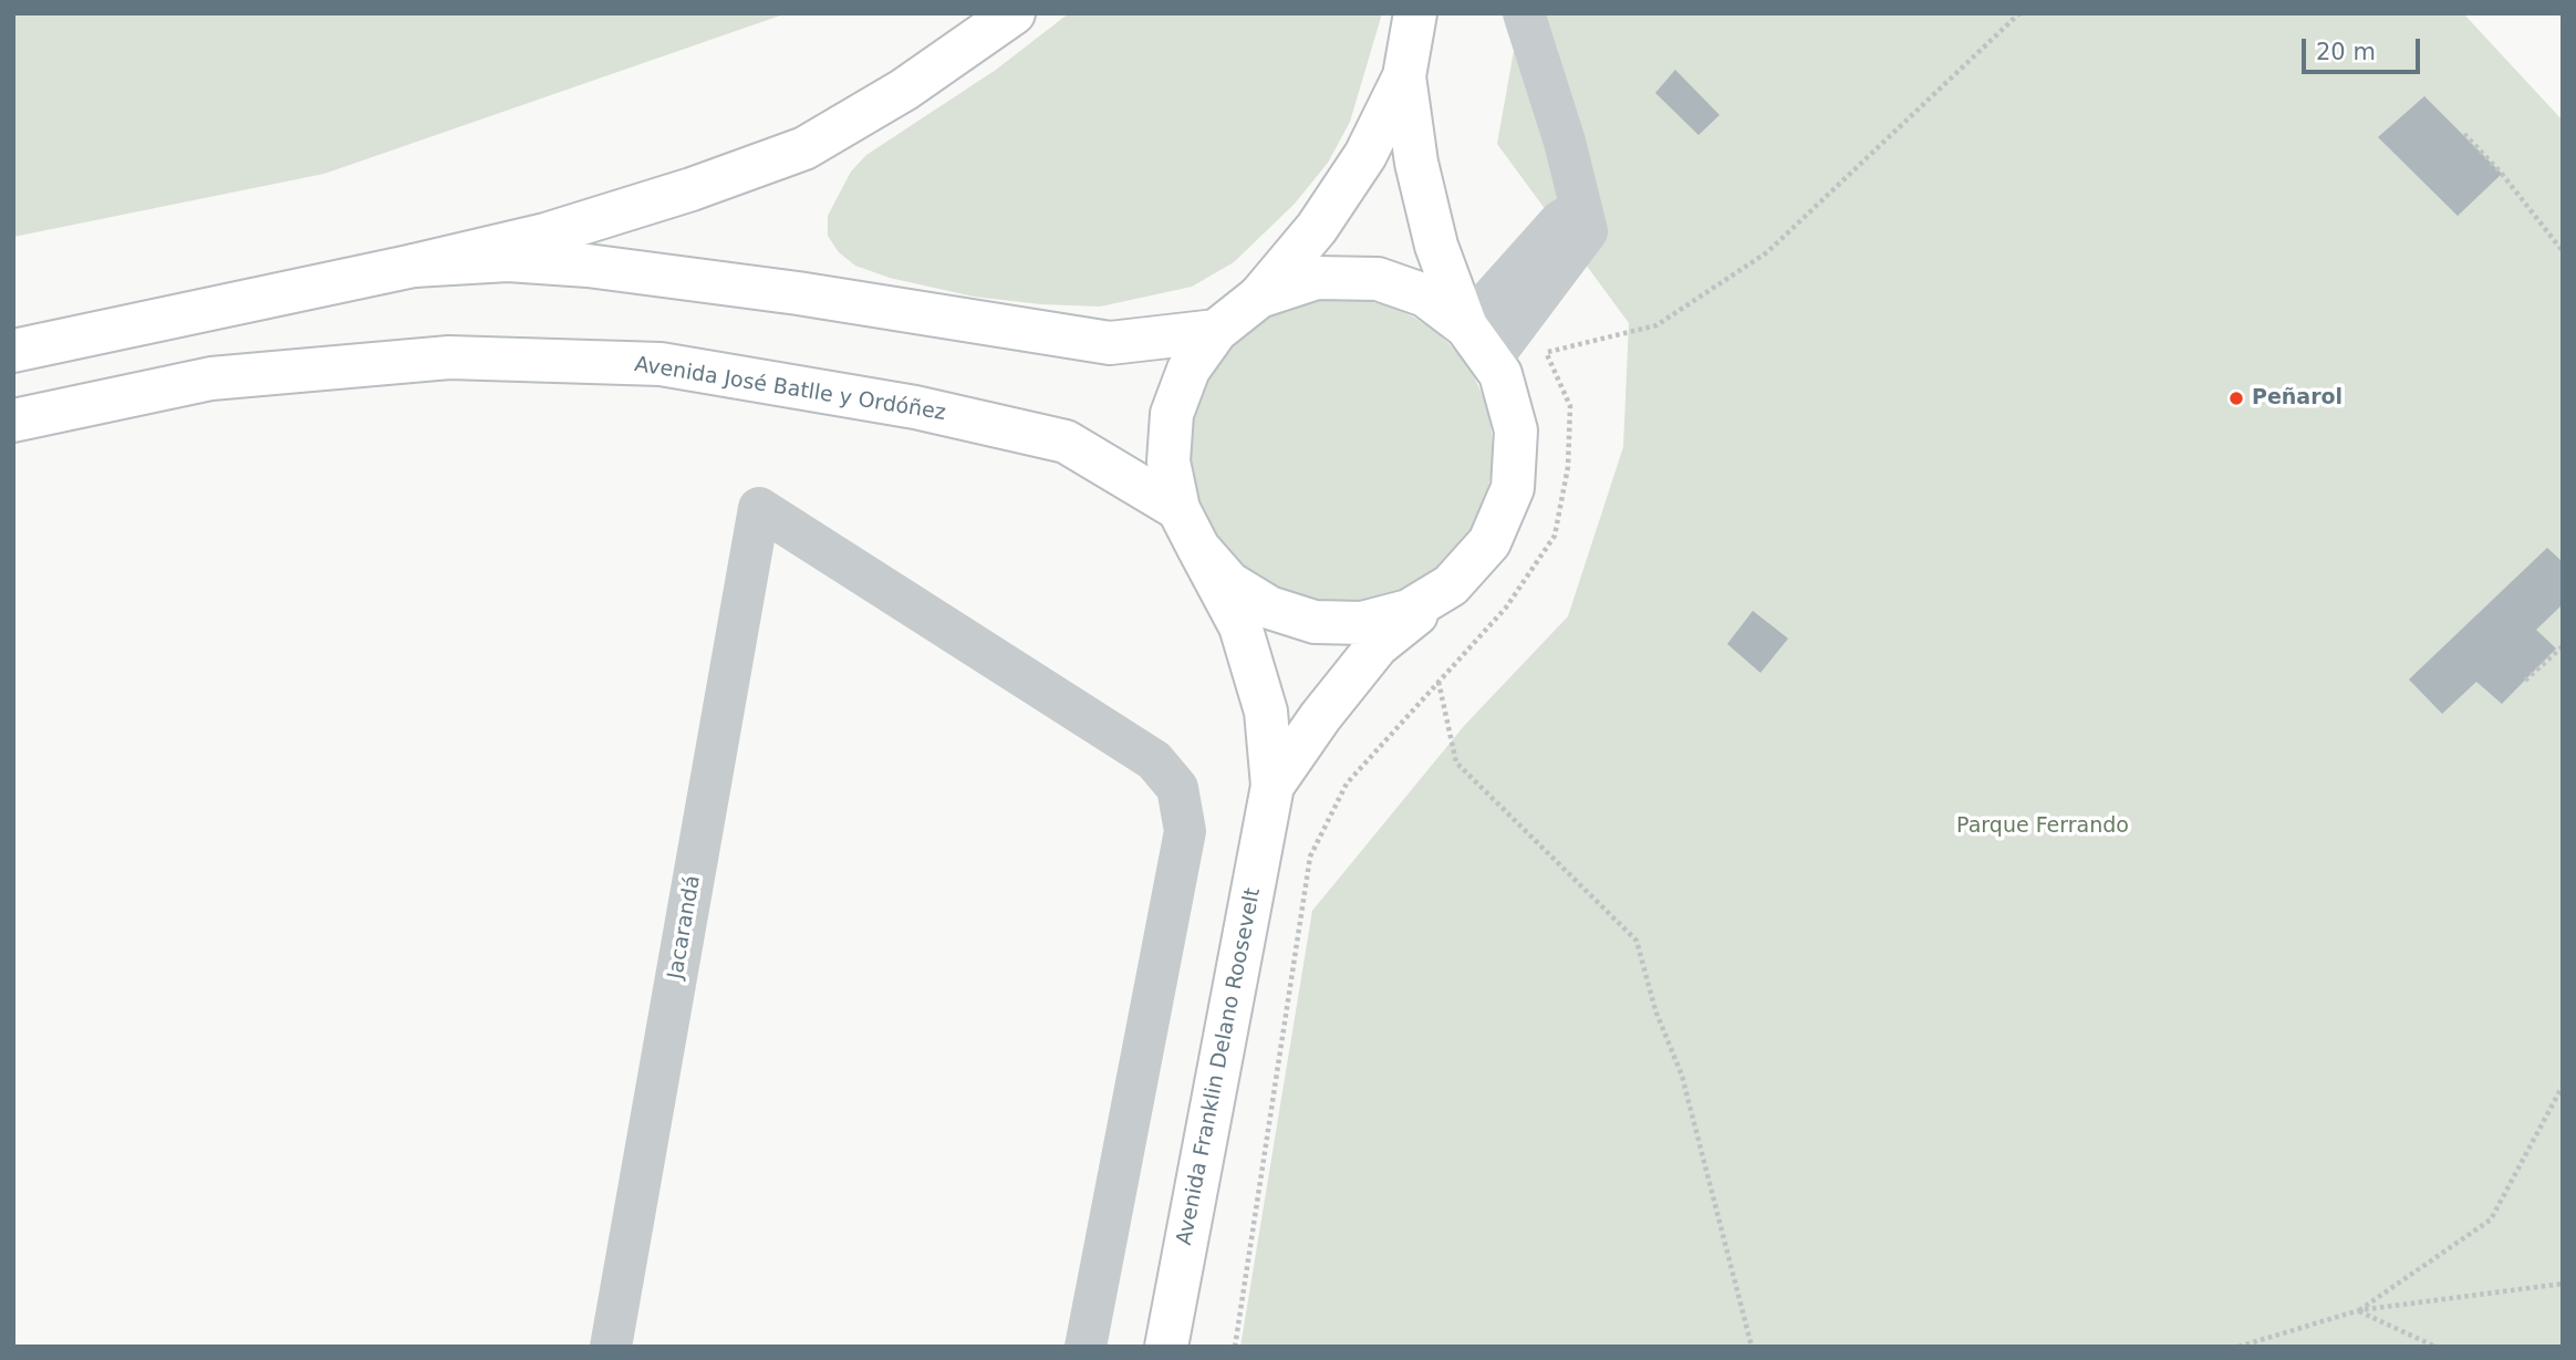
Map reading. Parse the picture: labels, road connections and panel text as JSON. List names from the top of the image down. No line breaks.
{"streets":{"main road":["Avenida José Batlle y Ordóñez","Avenida Franklin Delano Roosevelt"],"street":["Jacarandá"]},"parks":["Parque Ferrando"],"places":["Peñarol"],"scale_bar":"20 m"}
